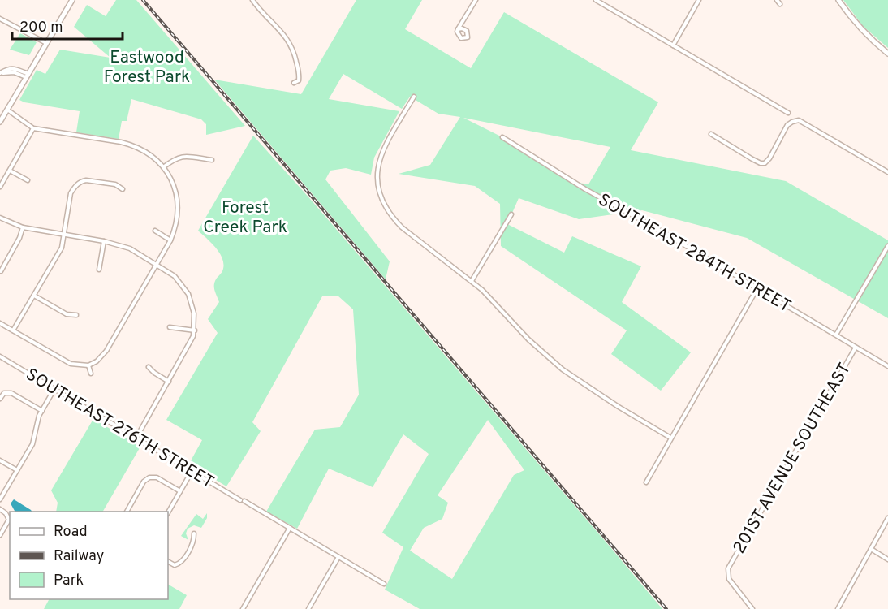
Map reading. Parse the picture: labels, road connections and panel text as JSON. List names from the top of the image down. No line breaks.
{"streets":{"street":["SOUTHEAST 284TH STREET","SOUTHEAST 276TH STREET","201ST AVENUE SOUTHEAST"]},"crossings":[["SOUTHEAST 284TH STREET","201ST AVENUE SOUTHEAST"]],"parks":["Eastwood Forest Park","Forest Creek Park"],"legend":["Road","Railway","Park"],"scale_bar":"200 m"}
